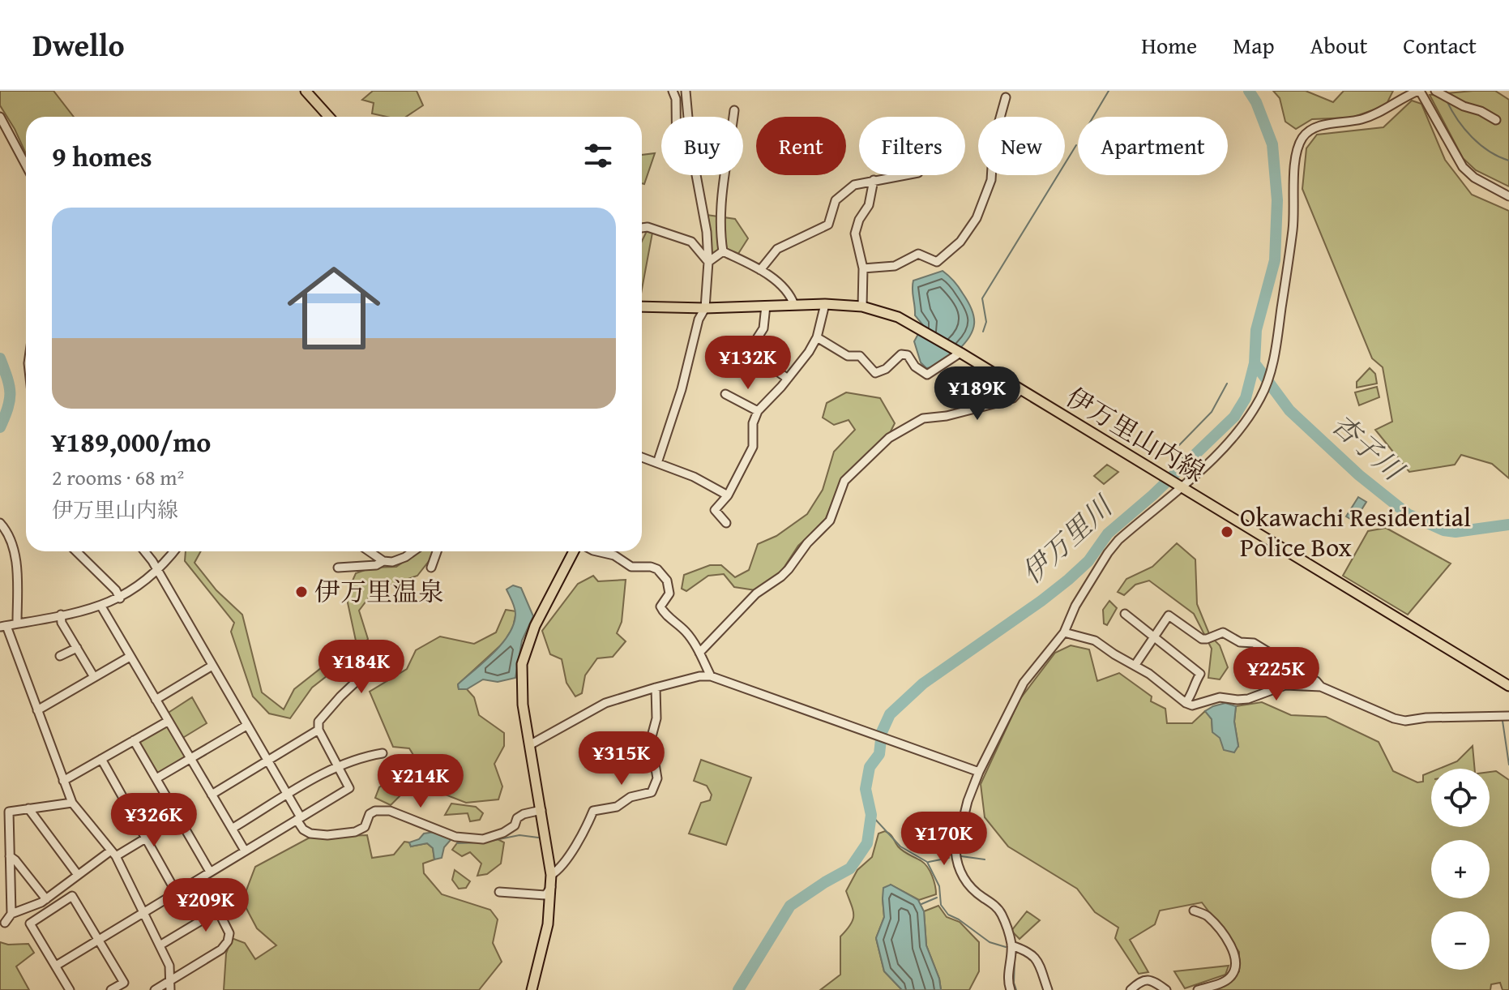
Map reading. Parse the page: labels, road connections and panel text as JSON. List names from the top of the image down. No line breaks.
{"streets":{"main road":["伊万里山内線"]},"water":["杏子川","伊万里川"],"places":["Okawachi Residential Police Box","伊万里温泉"],"page":{"header":"Dwello","nav":["Home","Map","About","Contact"],"chip":["Buy","Rent","Filters","New","Apartment"],"heading":"9 homes","list":[{"name":"¥189,000/mo","note":"2 rooms · 68 m² · 伊万里山内線"}],"price":["¥132K","¥189K","¥184K","¥225K","¥315K","¥214K","¥326K","¥170K","¥209K"],"map_buttons":["+","−"]}}
